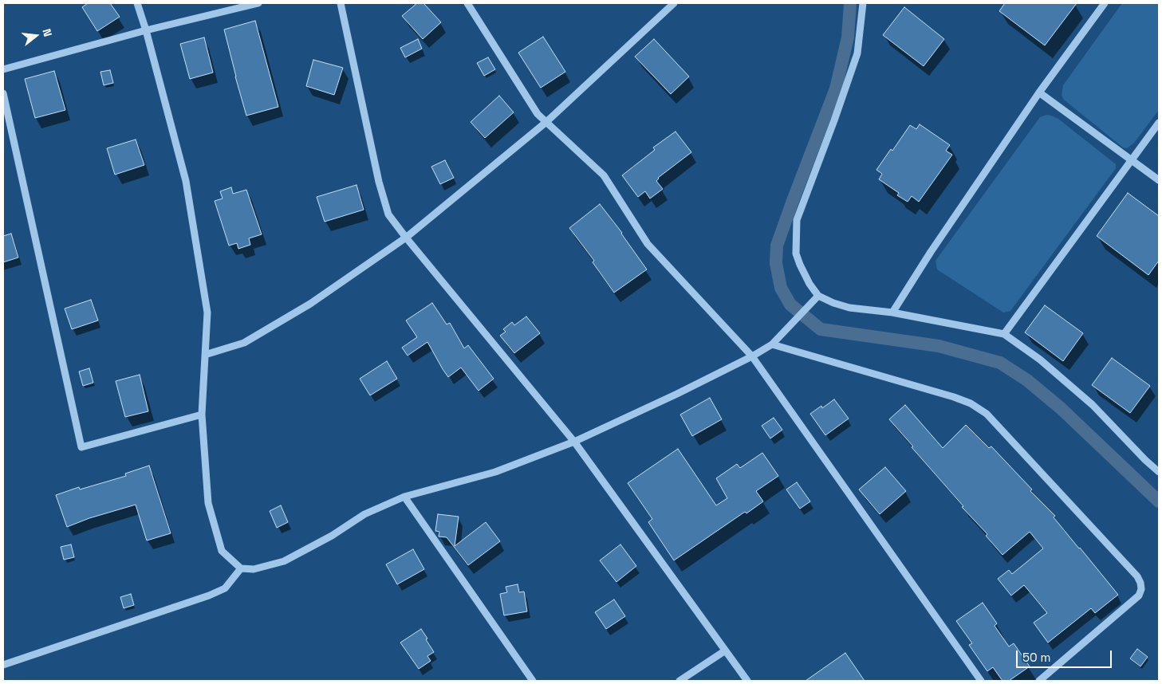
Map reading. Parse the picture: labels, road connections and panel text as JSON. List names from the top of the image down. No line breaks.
{"scale_bar":"50 m","north":"right"}
